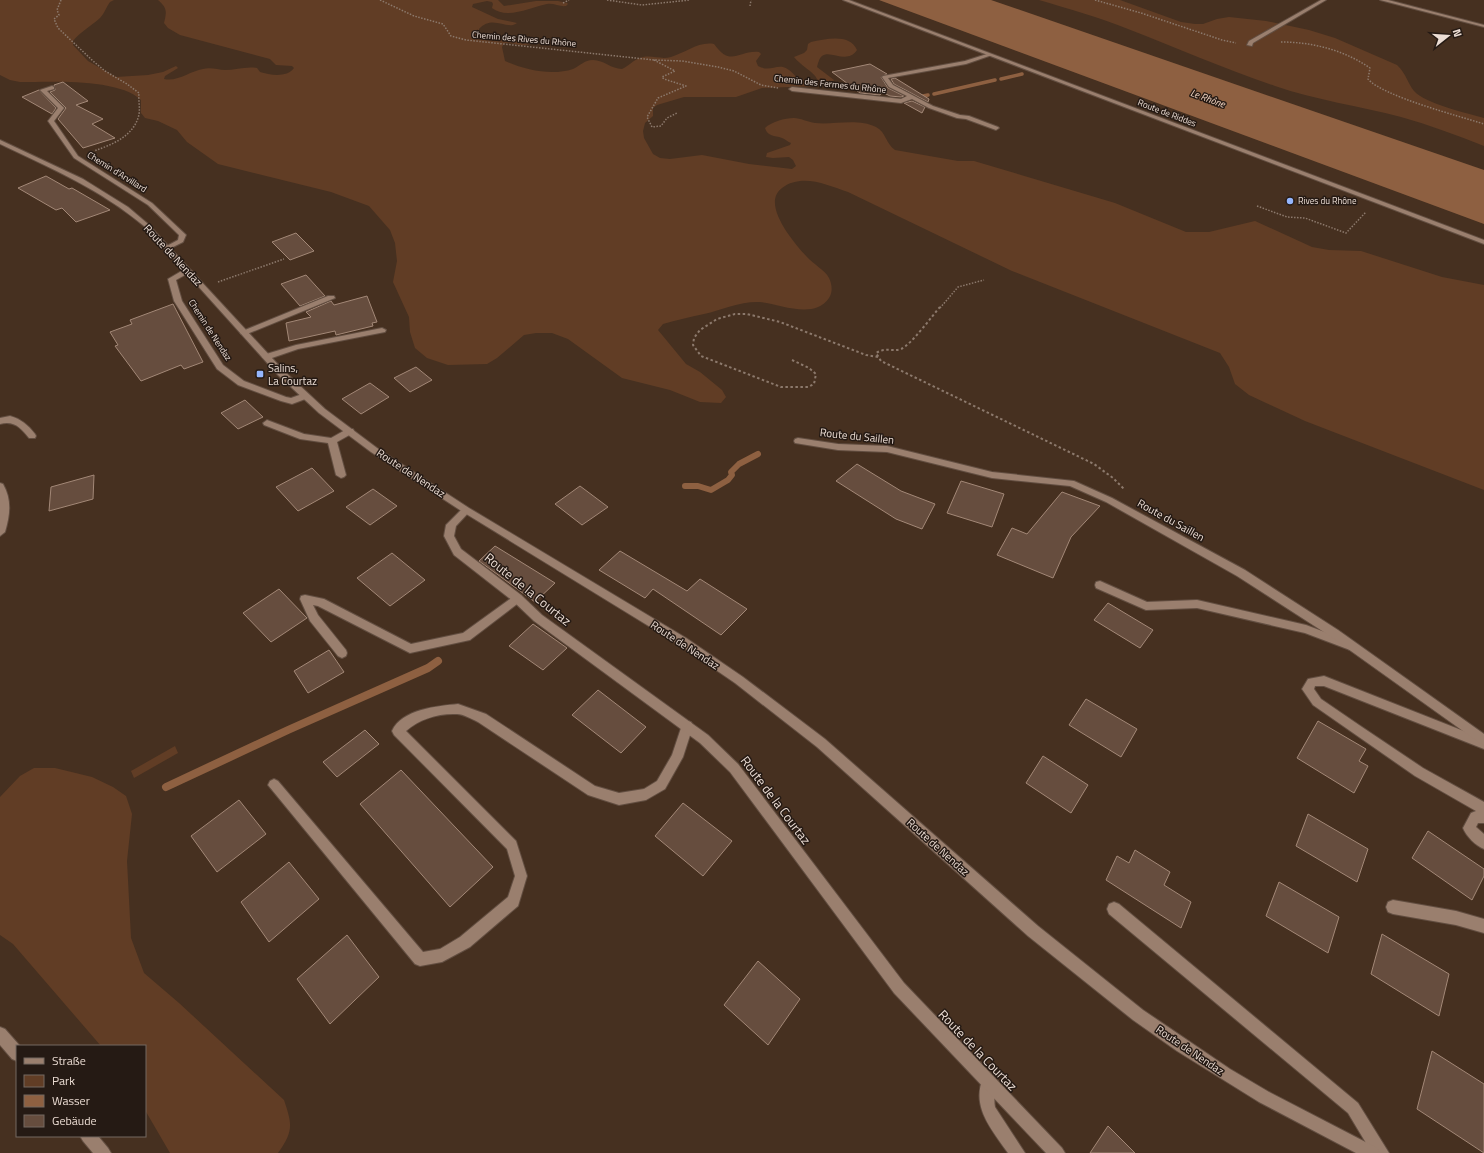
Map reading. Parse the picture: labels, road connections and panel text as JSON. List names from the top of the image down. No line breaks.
{"streets":{"street":["Chemin des Fermes du Rhône","Route de Riddes","Chemin d'Arvillard","Route de Nendaz","Chemin de Nendaz","Route du Saillen","Route de la Courtaz"],"path":["Chemin des Rives du Rhône"]},"crossings":[["Chemin des Rives du Rhône","Chemin des Fermes du Rhône"],["Chemin des Fermes du Rhône","Route de Riddes"],["Chemin d'Arvillard","Route de Nendaz"],["Route de Nendaz","Chemin de Nendaz"],["Route de Nendaz","Route de la Courtaz"]],"water":["Le Rhône"],"places":{"other":["Rives du Rhône"],"transit":["Salins, La Courtaz"]},"legend":["Straße","Park","Wasser","Gebäude"],"north":"right"}
